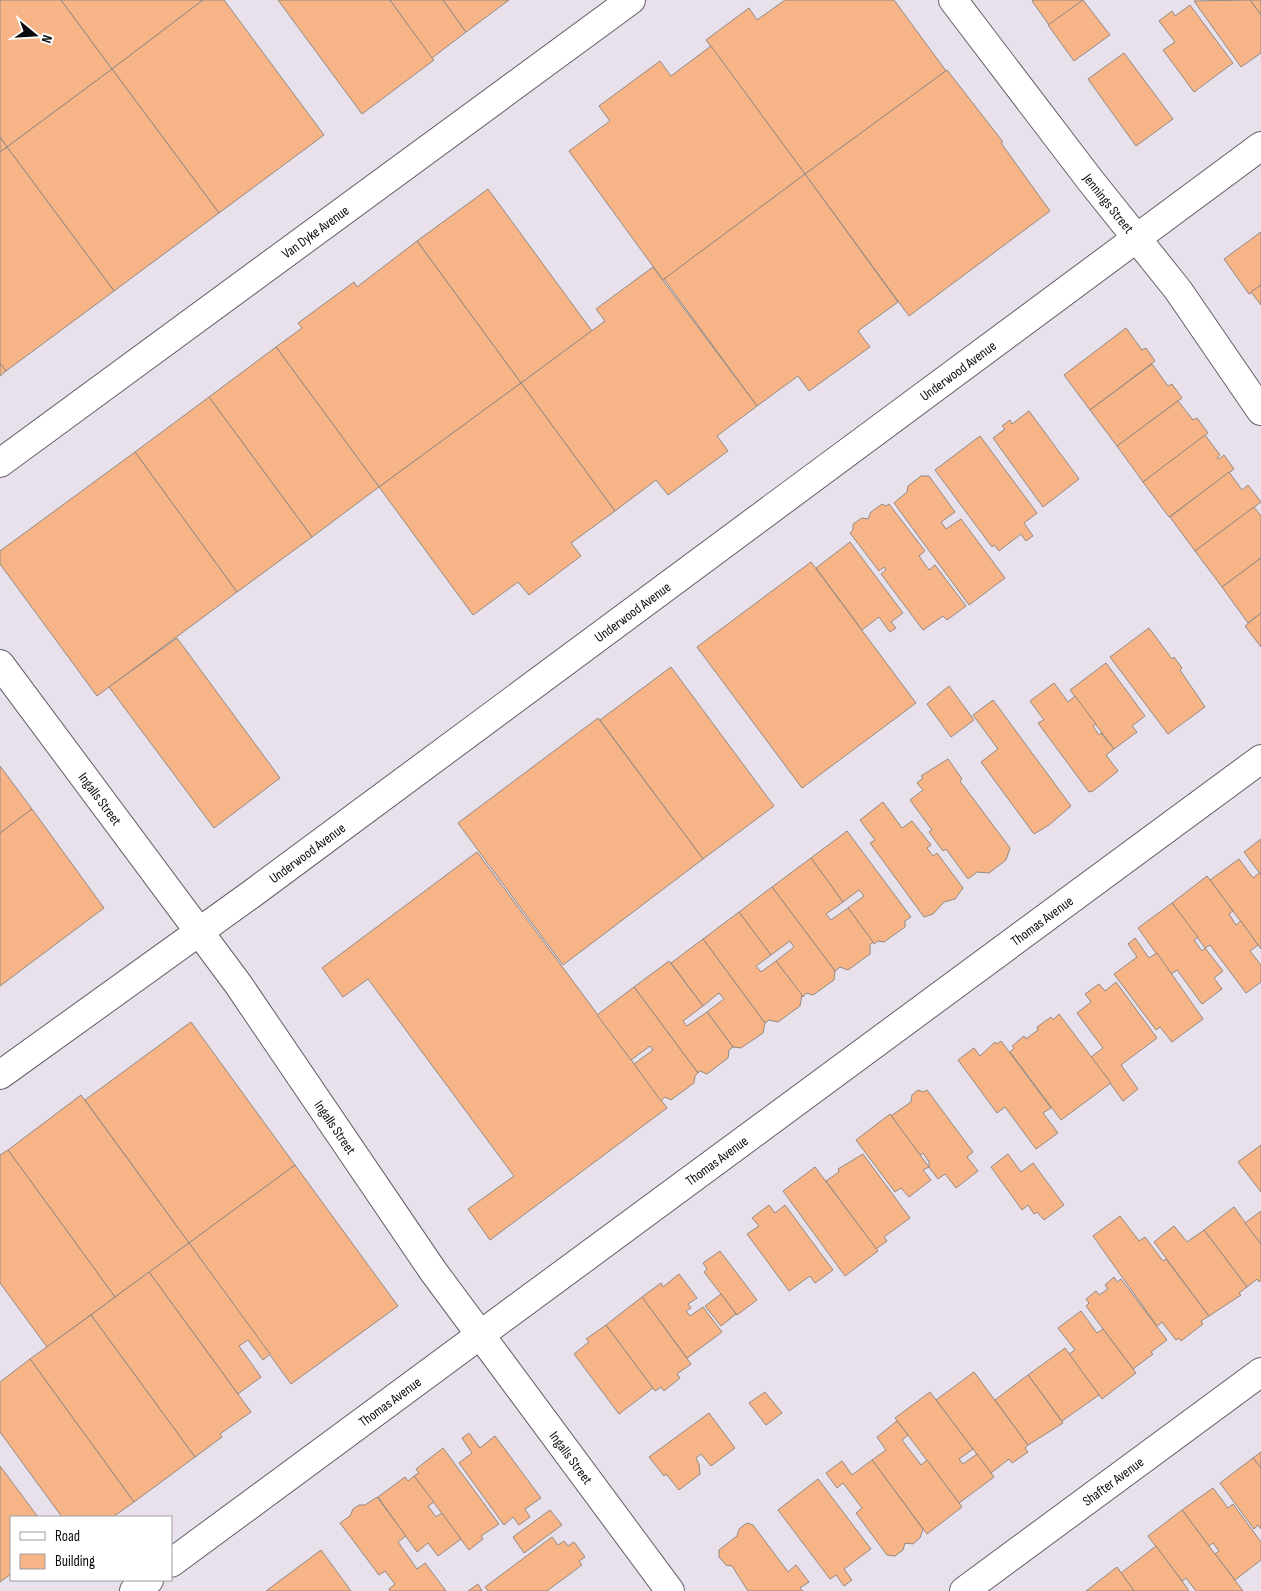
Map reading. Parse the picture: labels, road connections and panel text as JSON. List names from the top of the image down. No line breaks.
{"streets":{"street":["Jennings Street","Van Dyke Avenue","Underwood Avenue","Ingalls Street","Thomas Avenue","Shafter Avenue"]},"crossings":[["Jennings Street","Underwood Avenue"],["Underwood Avenue","Ingalls Street"],["Ingalls Street","Thomas Avenue"]],"legend":["Road","Building"],"north":"right"}
